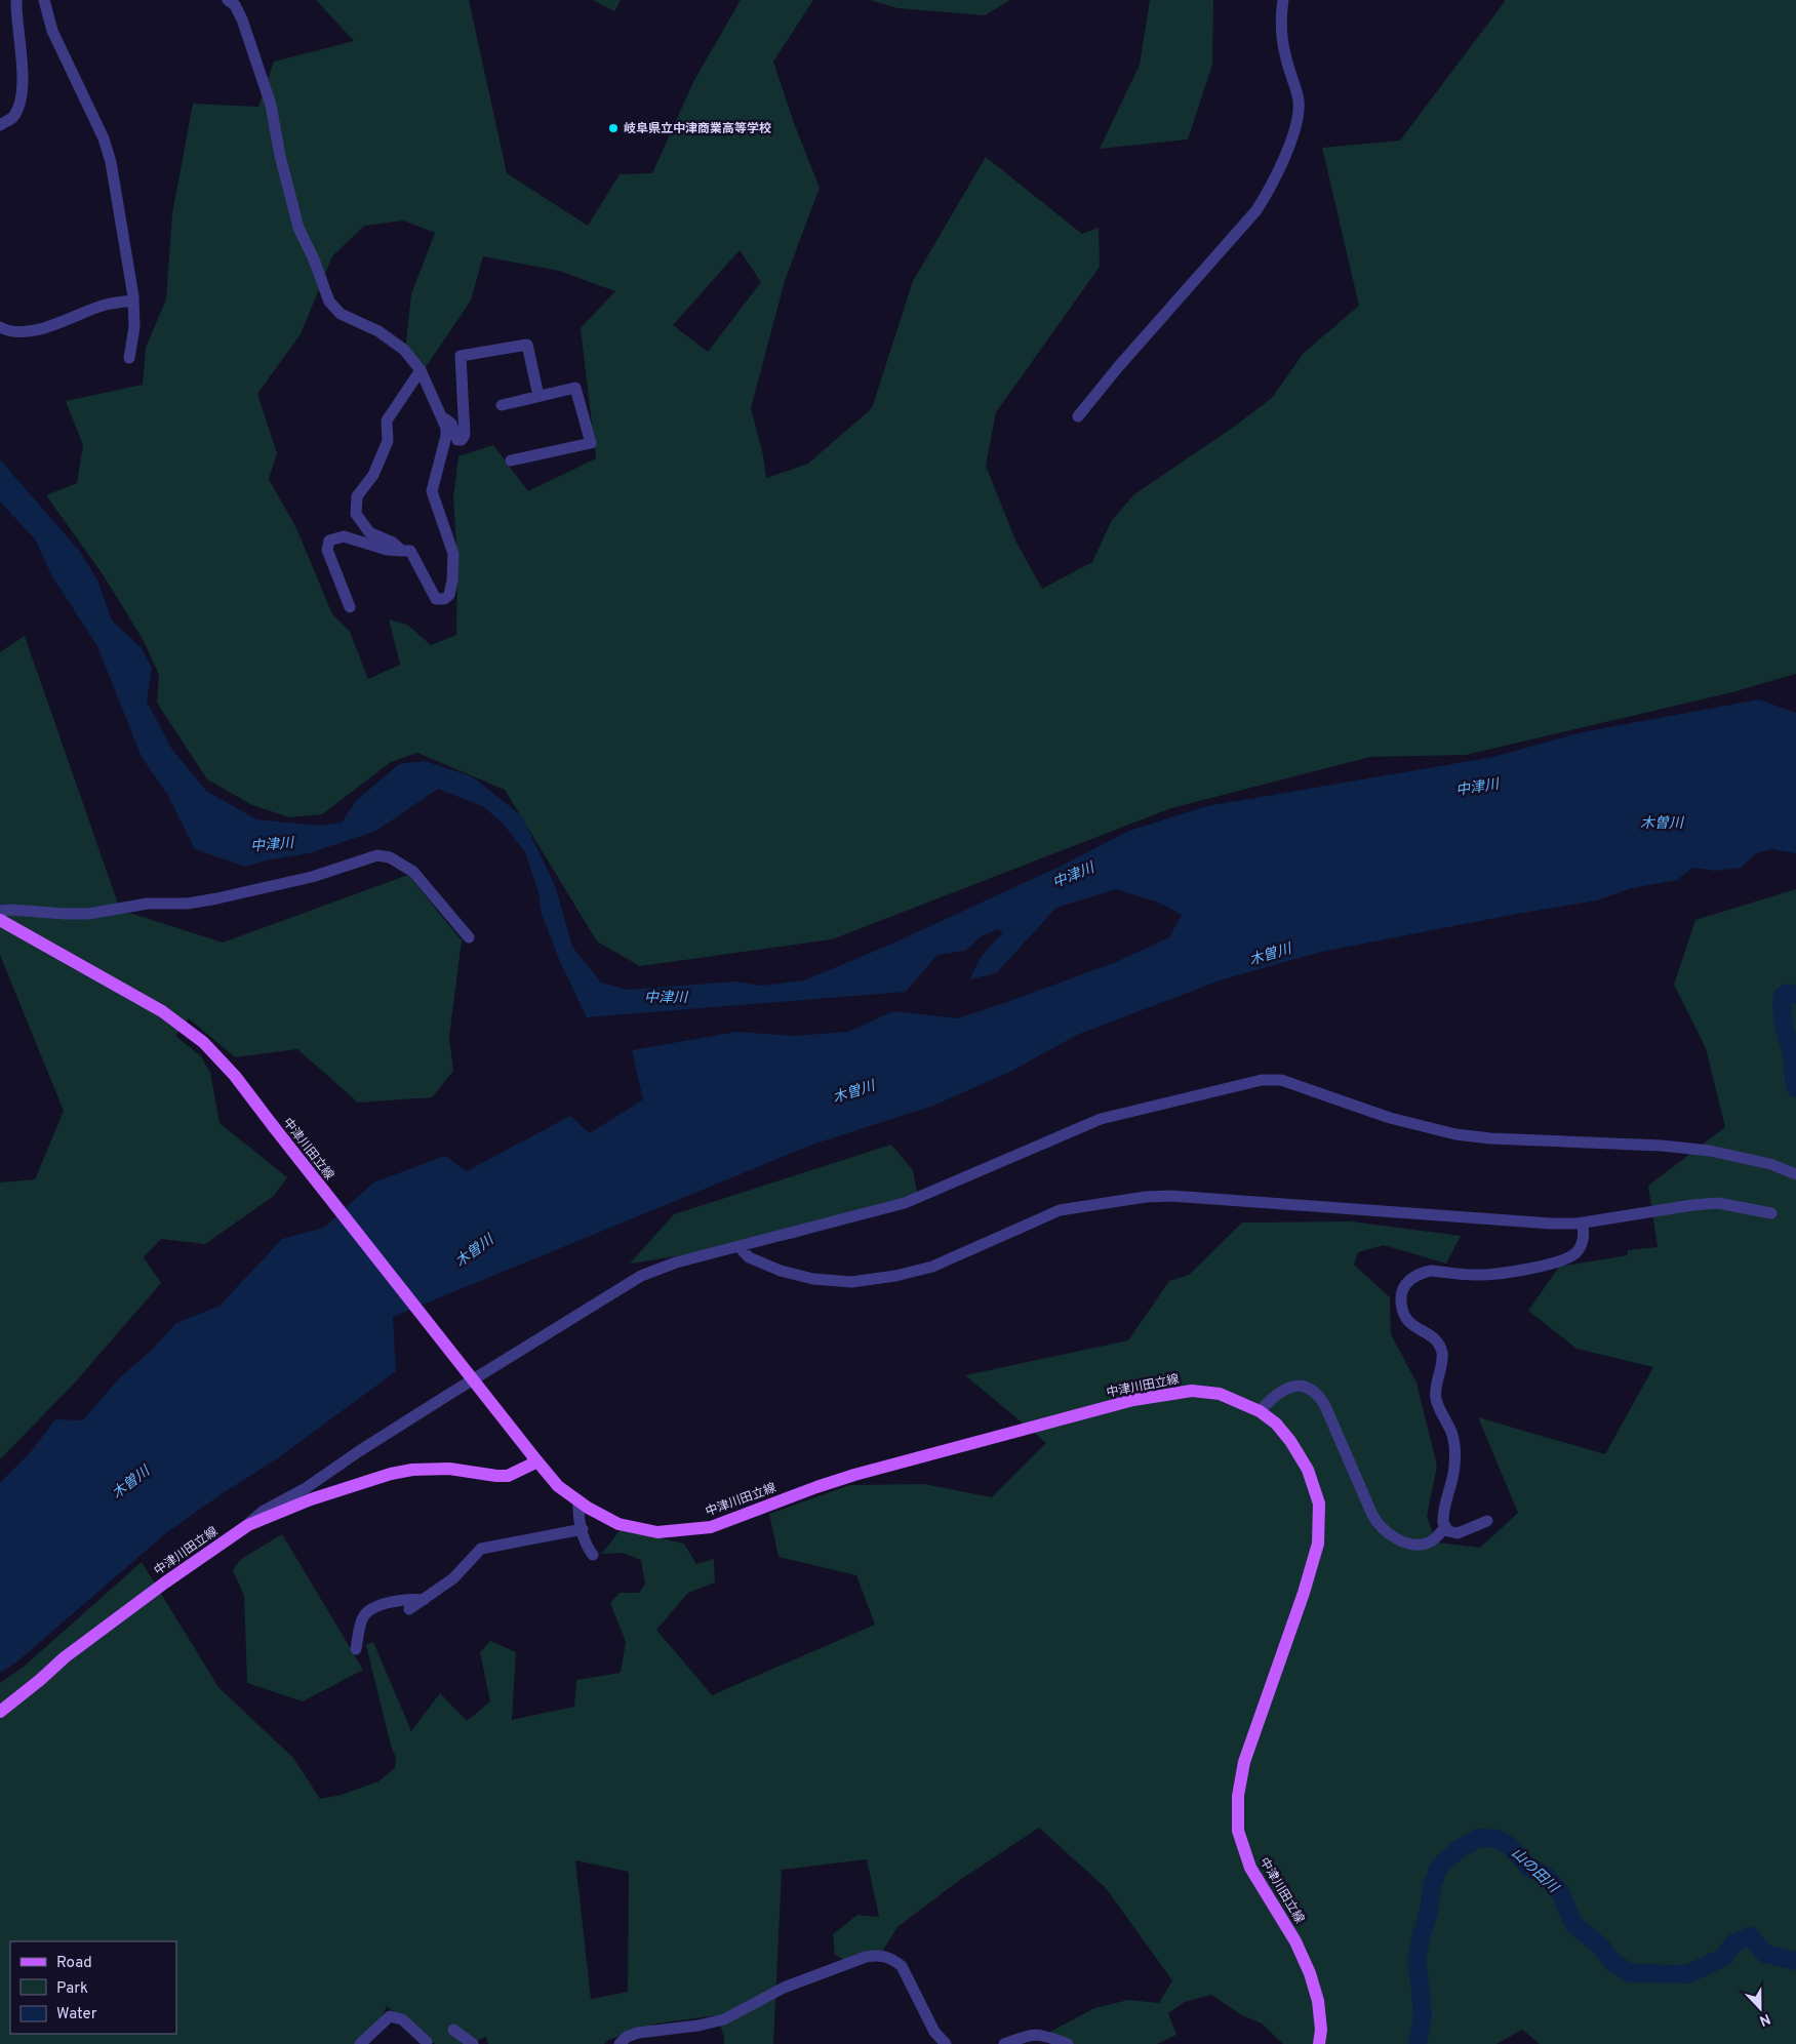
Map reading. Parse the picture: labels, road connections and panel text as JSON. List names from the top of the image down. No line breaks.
{"streets":{"main road":["中津川田立線"]},"water":["中津川","木曽川","山の田川"],"places":["岐阜県立中津商業高等学校"],"legend":["Road","Park","Water"],"north":"bottom"}
